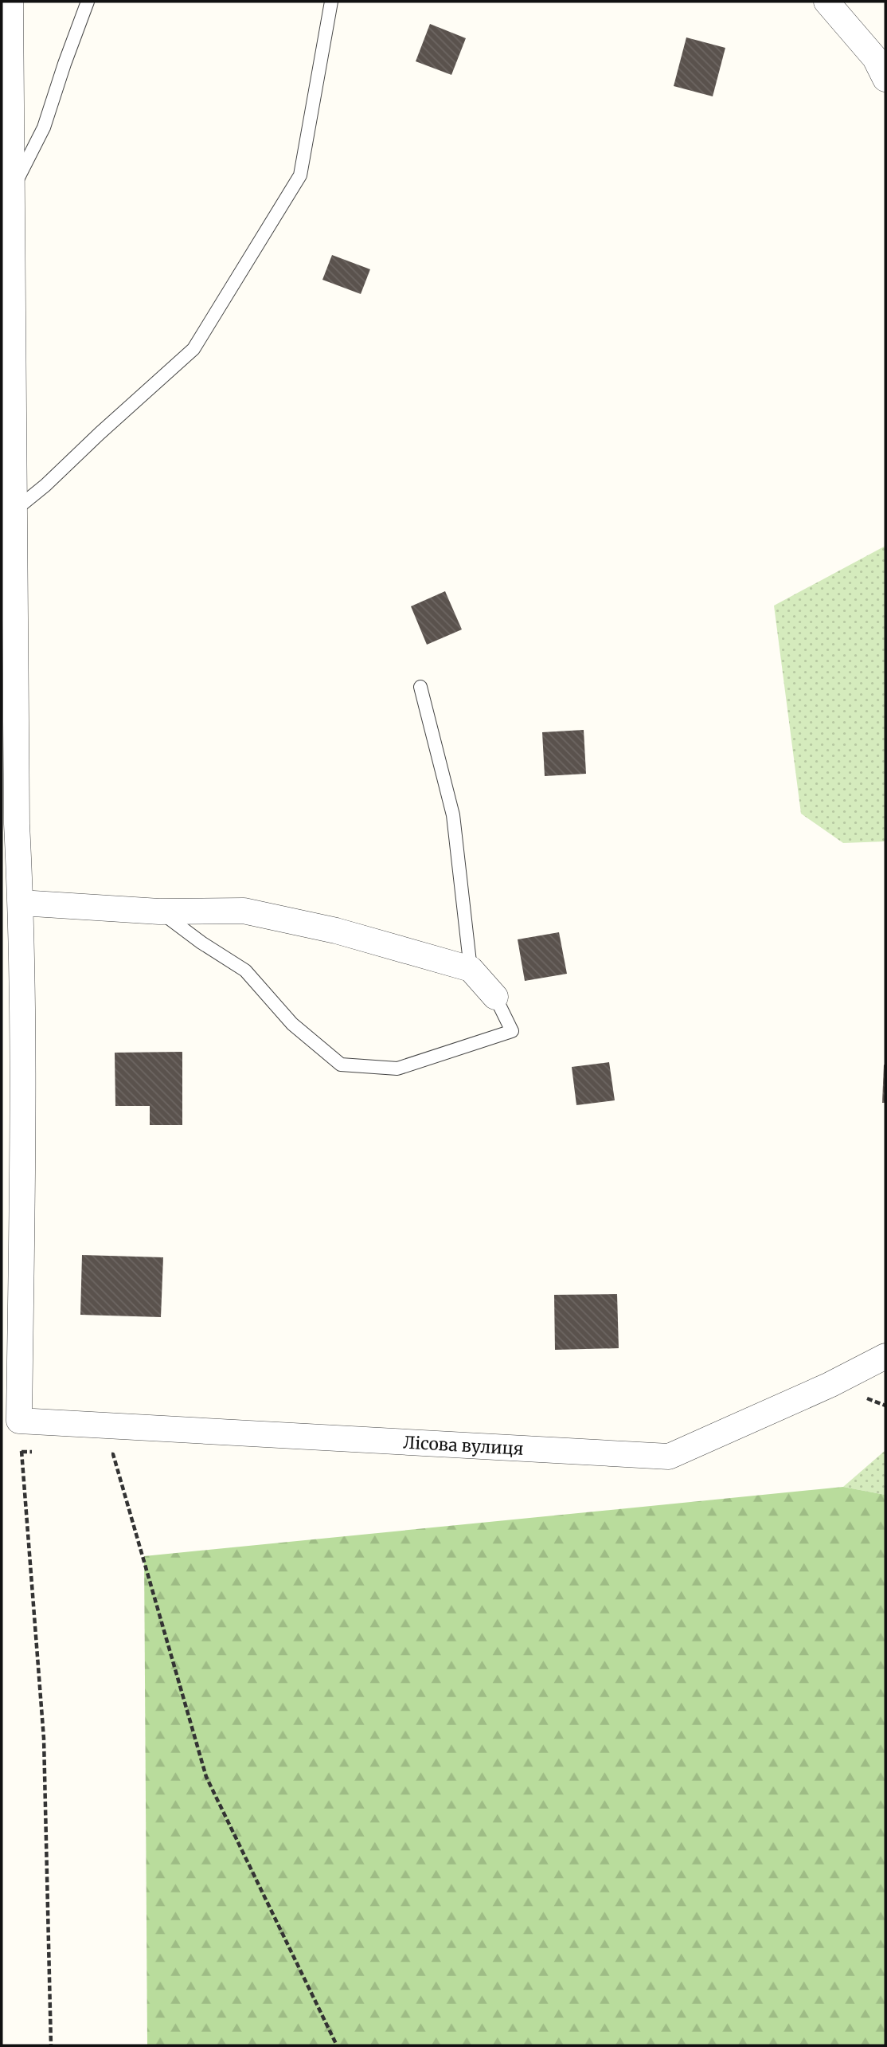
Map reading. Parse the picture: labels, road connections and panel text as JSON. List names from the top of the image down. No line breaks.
{"streets":{"street":["Лісова вулиця"]}}
